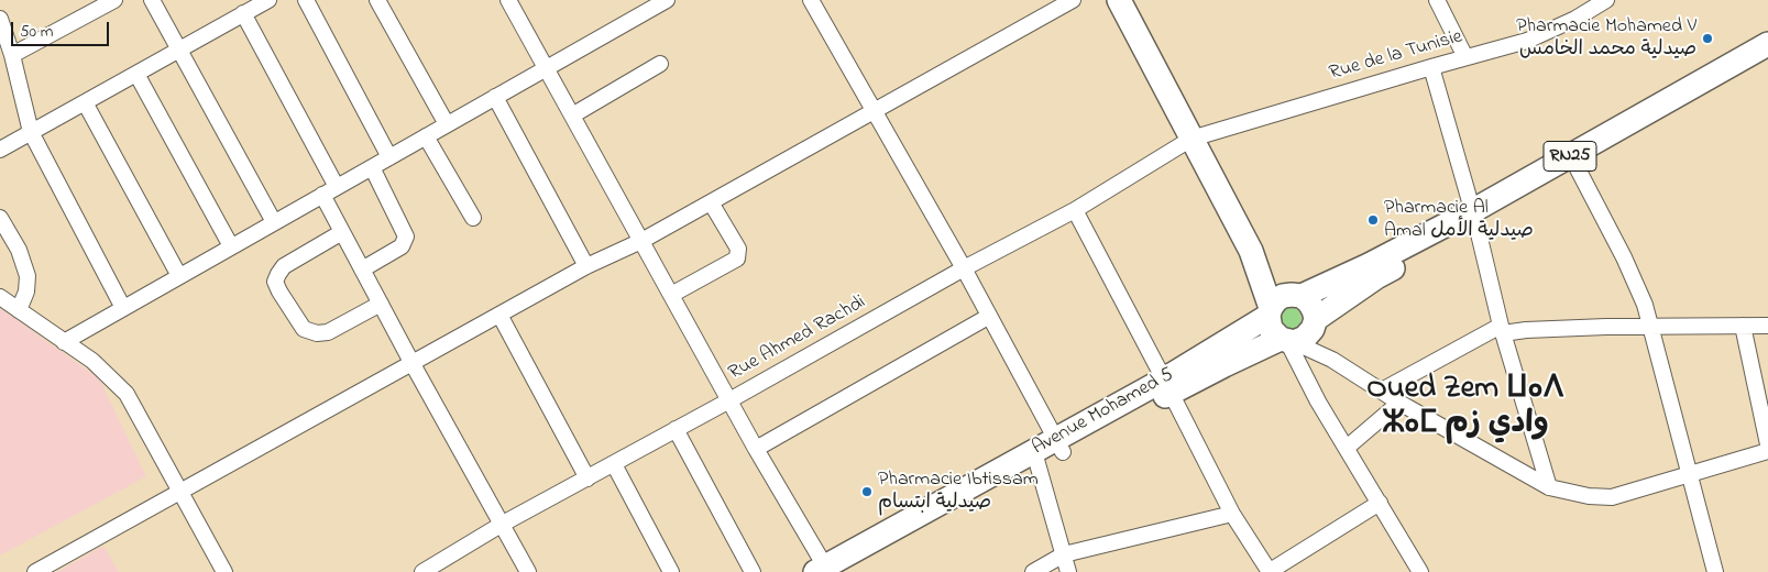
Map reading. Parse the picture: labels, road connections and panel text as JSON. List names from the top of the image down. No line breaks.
{"streets":{"main road":["RN25","Avenue Mohamed 5"],"street":["Rue de la Tunisie","Rue Ahmed Rachdi"]},"crossings":[["Rue de la Tunisie","Rue Ahmed Rachdi"]],"districts":["Oued Zem ⵡⴰⴷ ⵣⴰⵎ وادي زم"],"places":["Pharmacie Mohamed V صيدلية محمد الخامس","Pharmacie Al Amal صيدلية الأمل","Pharmacie Ibtissam صيدلية ابتسام"],"scale_bar":"50 m"}
